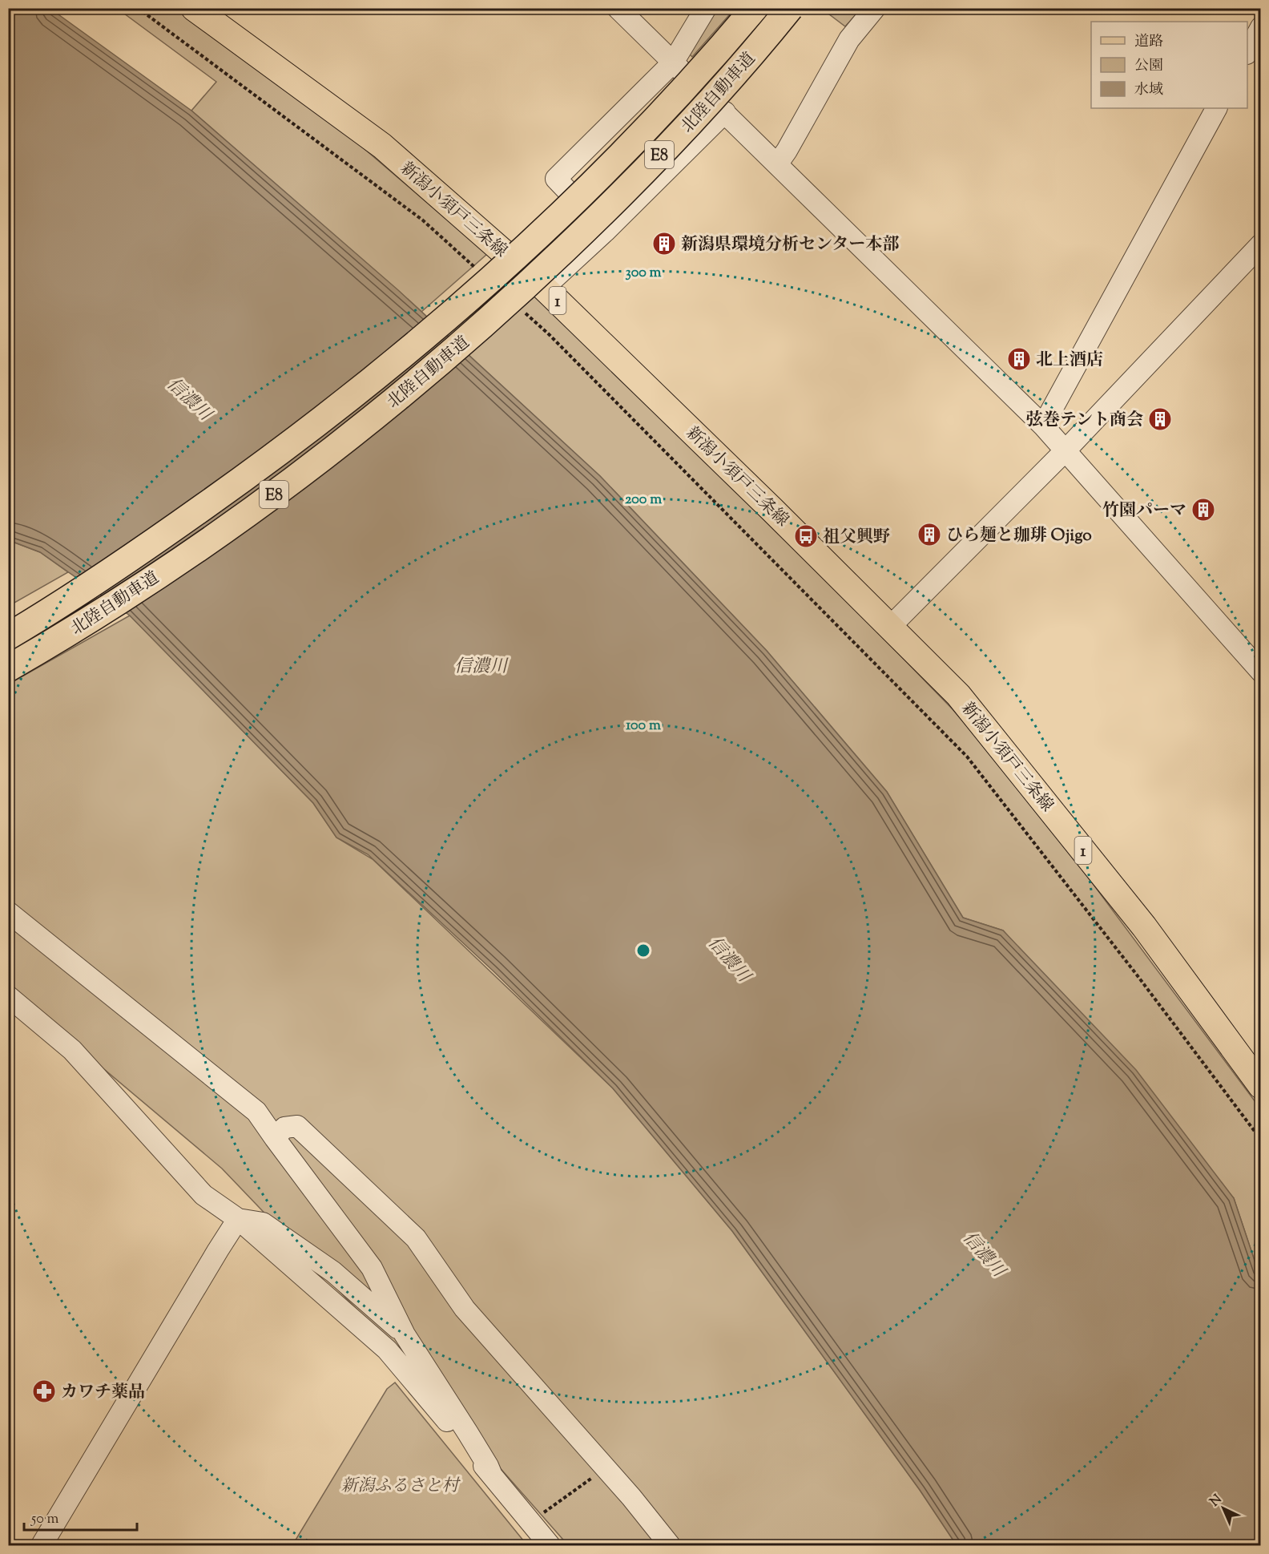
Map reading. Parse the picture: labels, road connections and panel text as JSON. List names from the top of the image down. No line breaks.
{"streets":{"highway":["北陸自動車道","E8"],"main road":["新潟小須戸三条線","1"]},"water":["信濃川"],"parks":["新潟ふるさと村"],"places":{"building":["新潟県環境分析センター本部","北上酒店","弦巻テント商会","竹園パーマ","ひら麺と珈琲 Ojigo"],"bus stop":["祖父興野"],"pharmacy":["カワチ薬品"]},"legend":["道路","公園","水域"],"scale_bar":"50 m","north":"top left","rings":["300 m","200 m","100 m"]}
